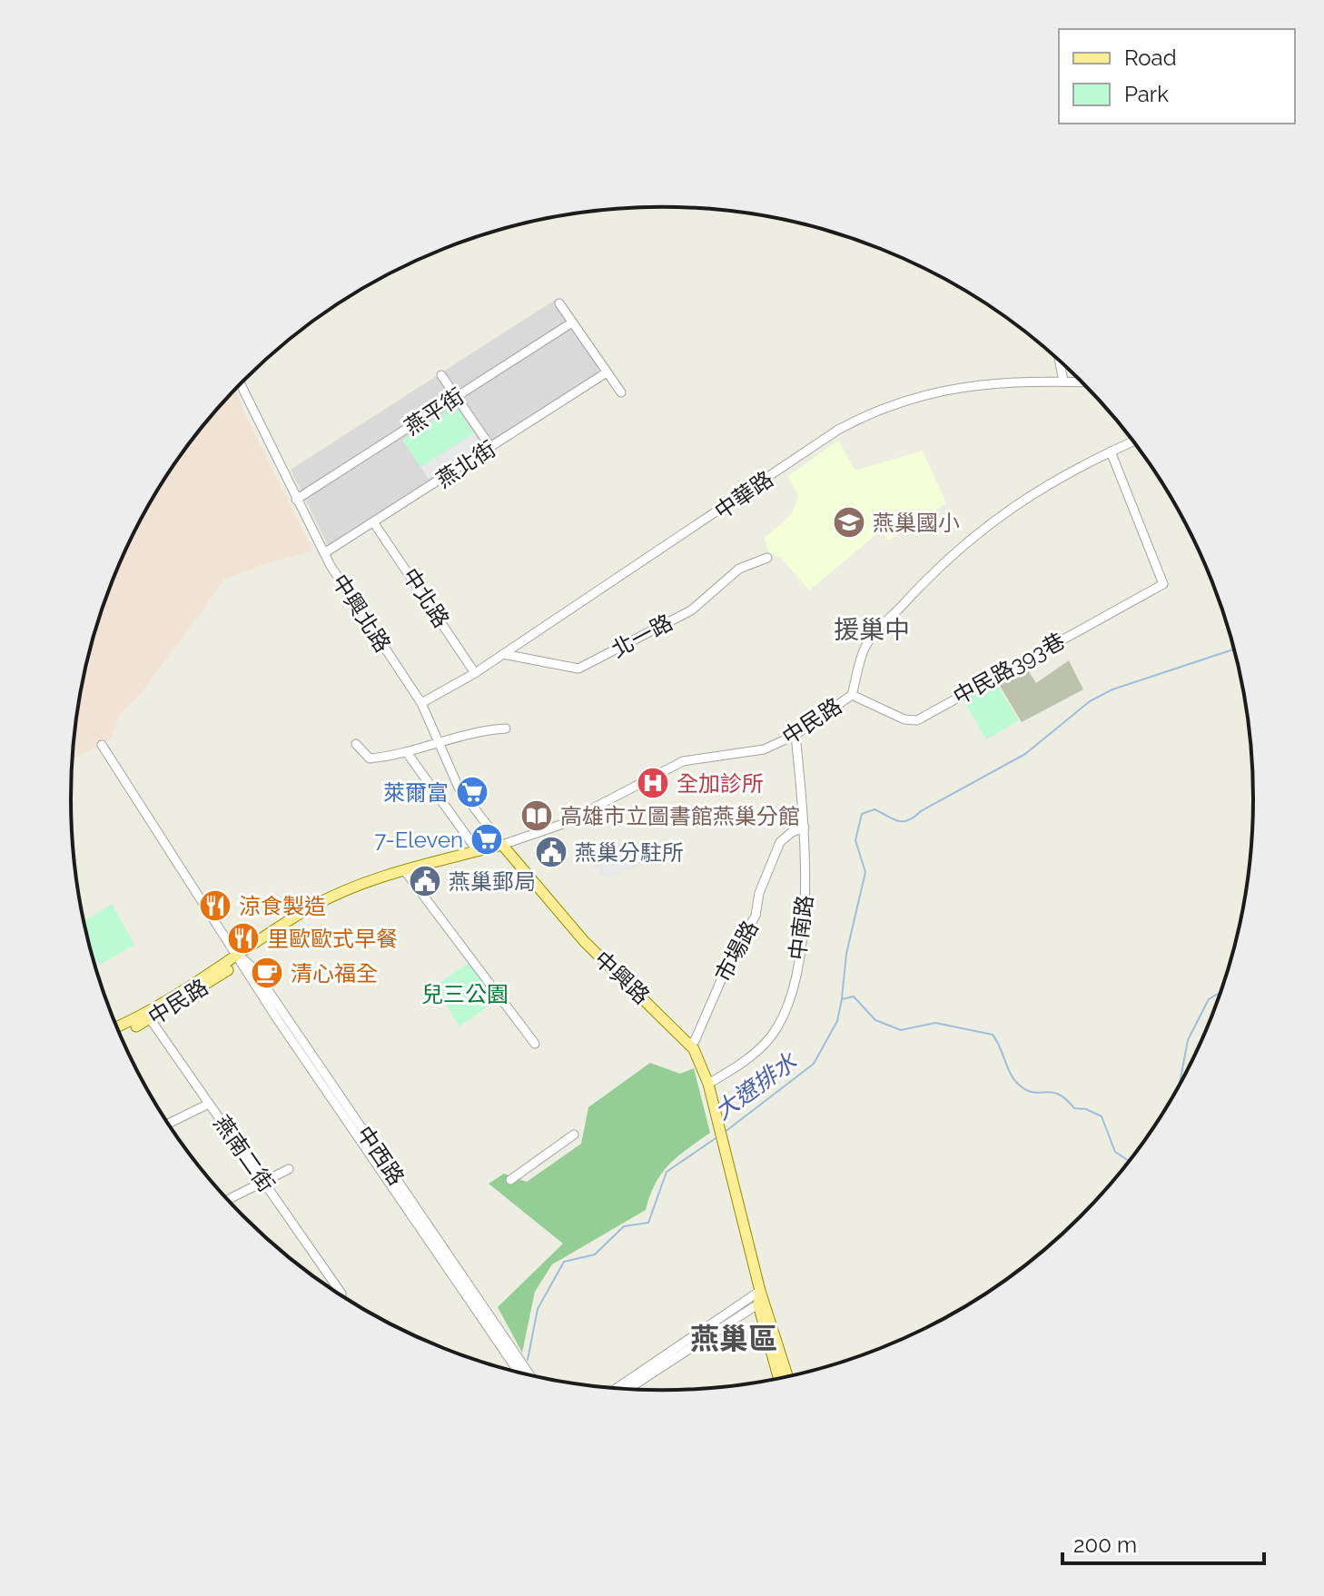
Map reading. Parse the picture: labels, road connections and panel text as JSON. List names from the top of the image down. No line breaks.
{"streets":{"main road":["中民路","中興路"],"street":["燕平街","燕北街","中華路","中北路","中興北路","北一路","中民路393巷","中南路","市場路","燕南二街","中西路"]},"crossings":[["燕平街","中興北路"],["燕北街","中北路"],["燕北街","中興北路"],["中華路","中北路"],["中華路","中興北路"],["中華路","北一路"],["中興北路","中民路"],["中興北路","中興路"],["中民路393巷","中民路"],["中民路","中南路"],["中民路","中興路"],["中民路","燕南二街"],["中民路","中西路"],["中南路","市場路"],["中南路","中興路"],["市場路","中興路"]],"districts":["援巢中","燕巢區"],"water":["大遼排水"],"parks":["兒三公園"],"places":{"school or university":["燕巢國小"],"hospital":["全加診所"],"supermarket":["萊爾富","7-Eleven"],"library":["高雄市立圖書館燕巢分館"],"public building":["燕巢分駐所","燕巢郵局"],"restaurant":["涼食製造","里歐歐式早餐"],"cafe":["清心福全"]},"legend":["Road","Park"],"scale_bar":"200 m"}
